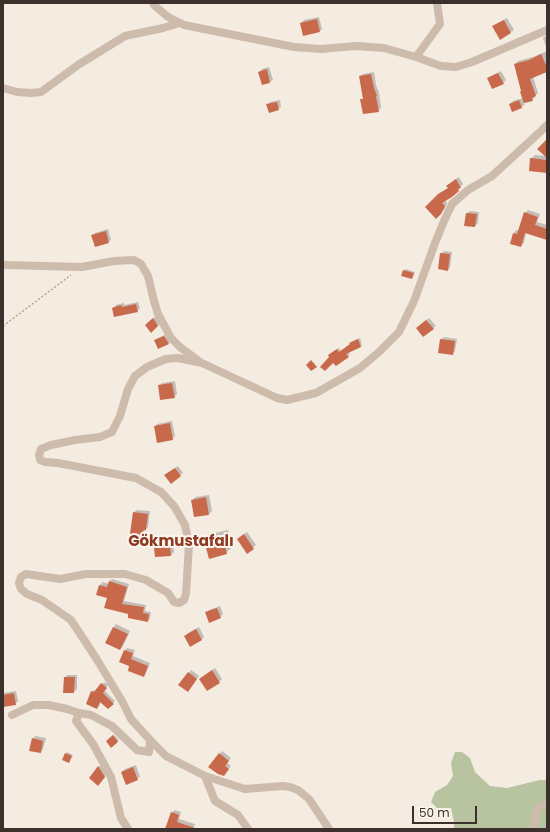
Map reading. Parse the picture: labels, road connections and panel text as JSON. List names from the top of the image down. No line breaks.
{"districts":["Gökmustafalı"],"scale_bar":"50 m"}
